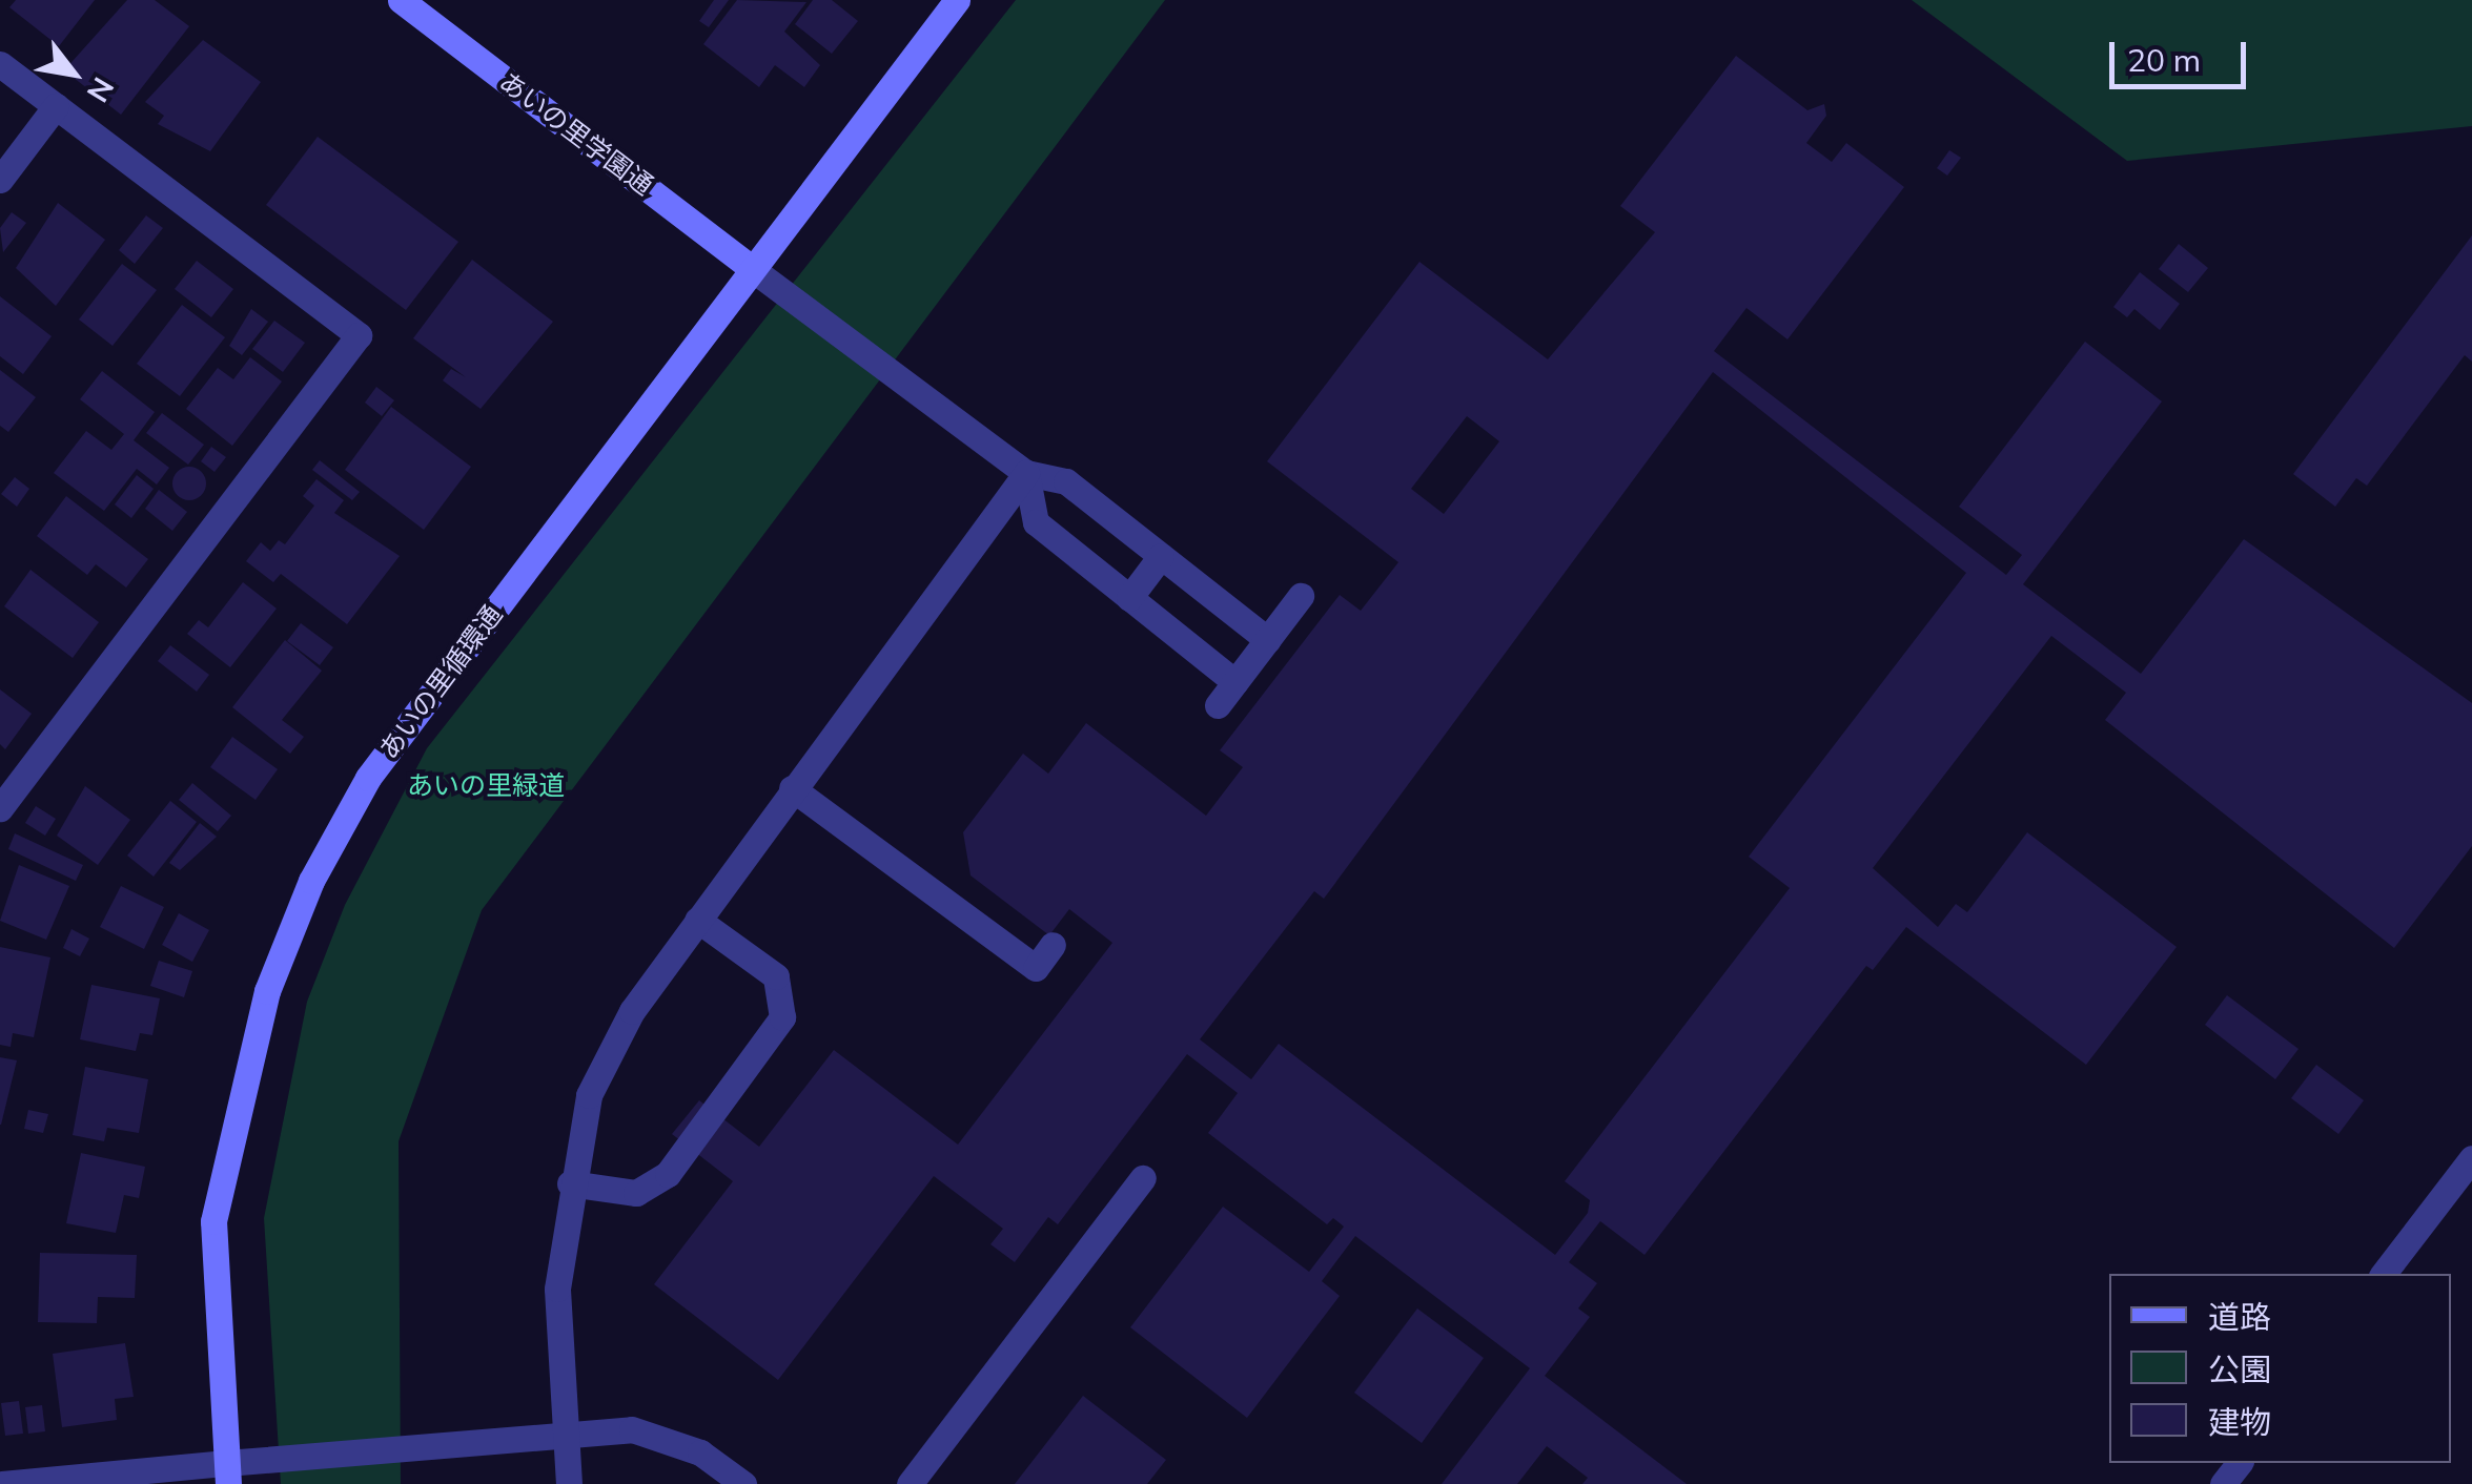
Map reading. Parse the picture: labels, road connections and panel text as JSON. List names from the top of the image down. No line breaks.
{"streets":{"street":["あいの里学園通","あいの里循環通"]},"crossings":[["あいの里学園通","あいの里循環通"]],"parks":["あいの里緑道"],"legend":["道路","公園","建物"],"scale_bar":"20 m","north":"bottom right"}
